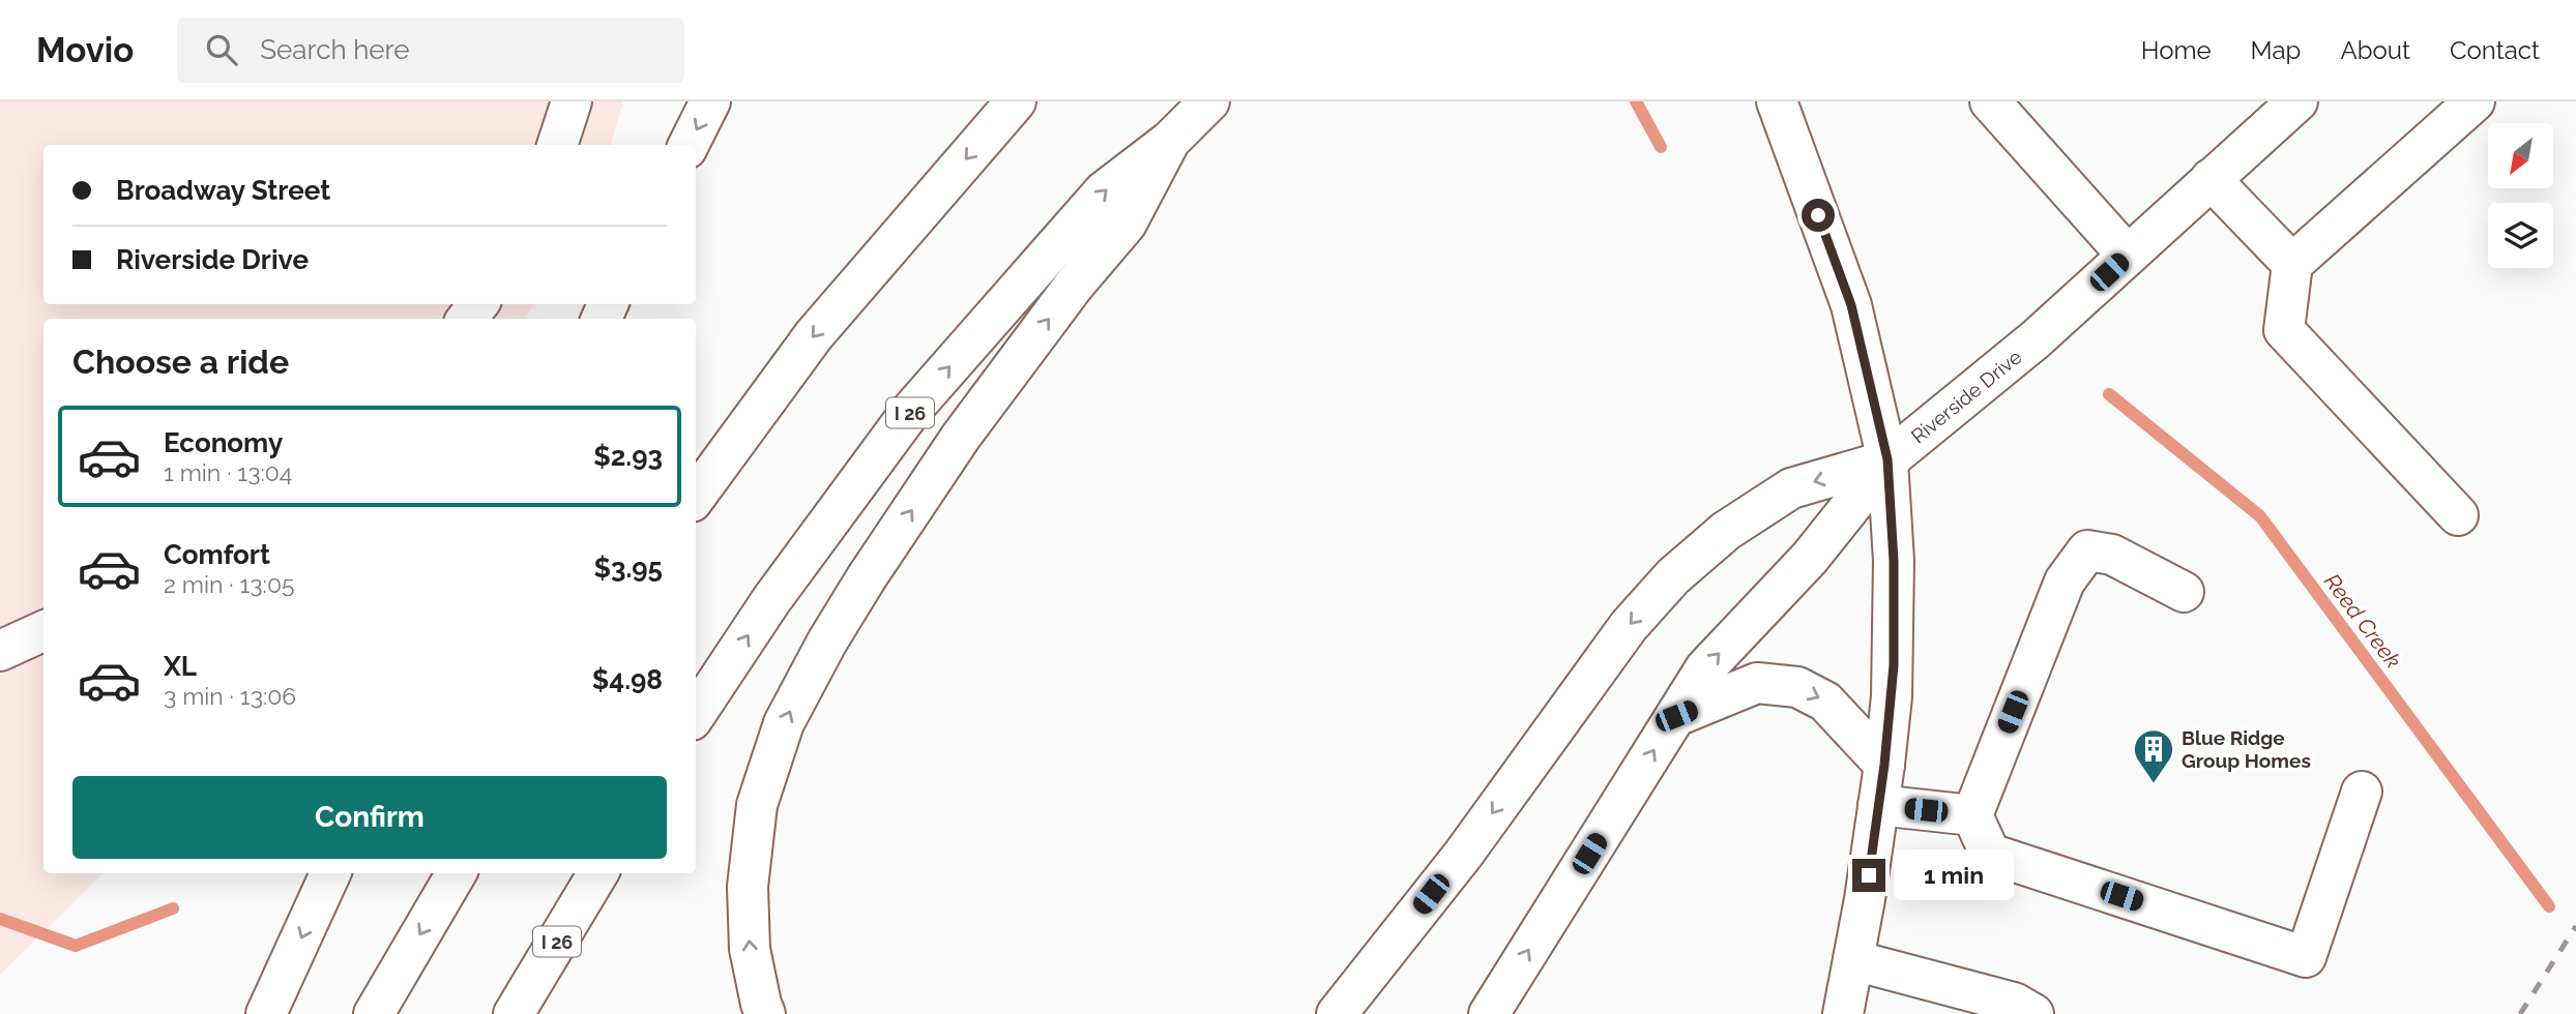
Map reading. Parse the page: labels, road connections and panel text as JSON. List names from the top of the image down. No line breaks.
{"streets":{"main road":["Riverside Drive","I 26"]},"water":["Reed Creek"],"places":{"building":["Blue Ridge Group Homes"]},"north":"bottom left","page":{"header":"Movio","search":"Search here","nav":["Home","Map","About","Contact"],"banner":["Broadway Street","Riverside Drive"],"heading":"Choose a ride","list":[{"name":"Economy","note":"1 min · 13:04","value":"$2.93"},{"name":"Comfort","note":"2 min · 13:05","value":"$3.95"},{"name":"XL","note":"3 min · 13:06","value":"$4.98"}],"buttons":"Confirm","bubble":"1 min"}}
